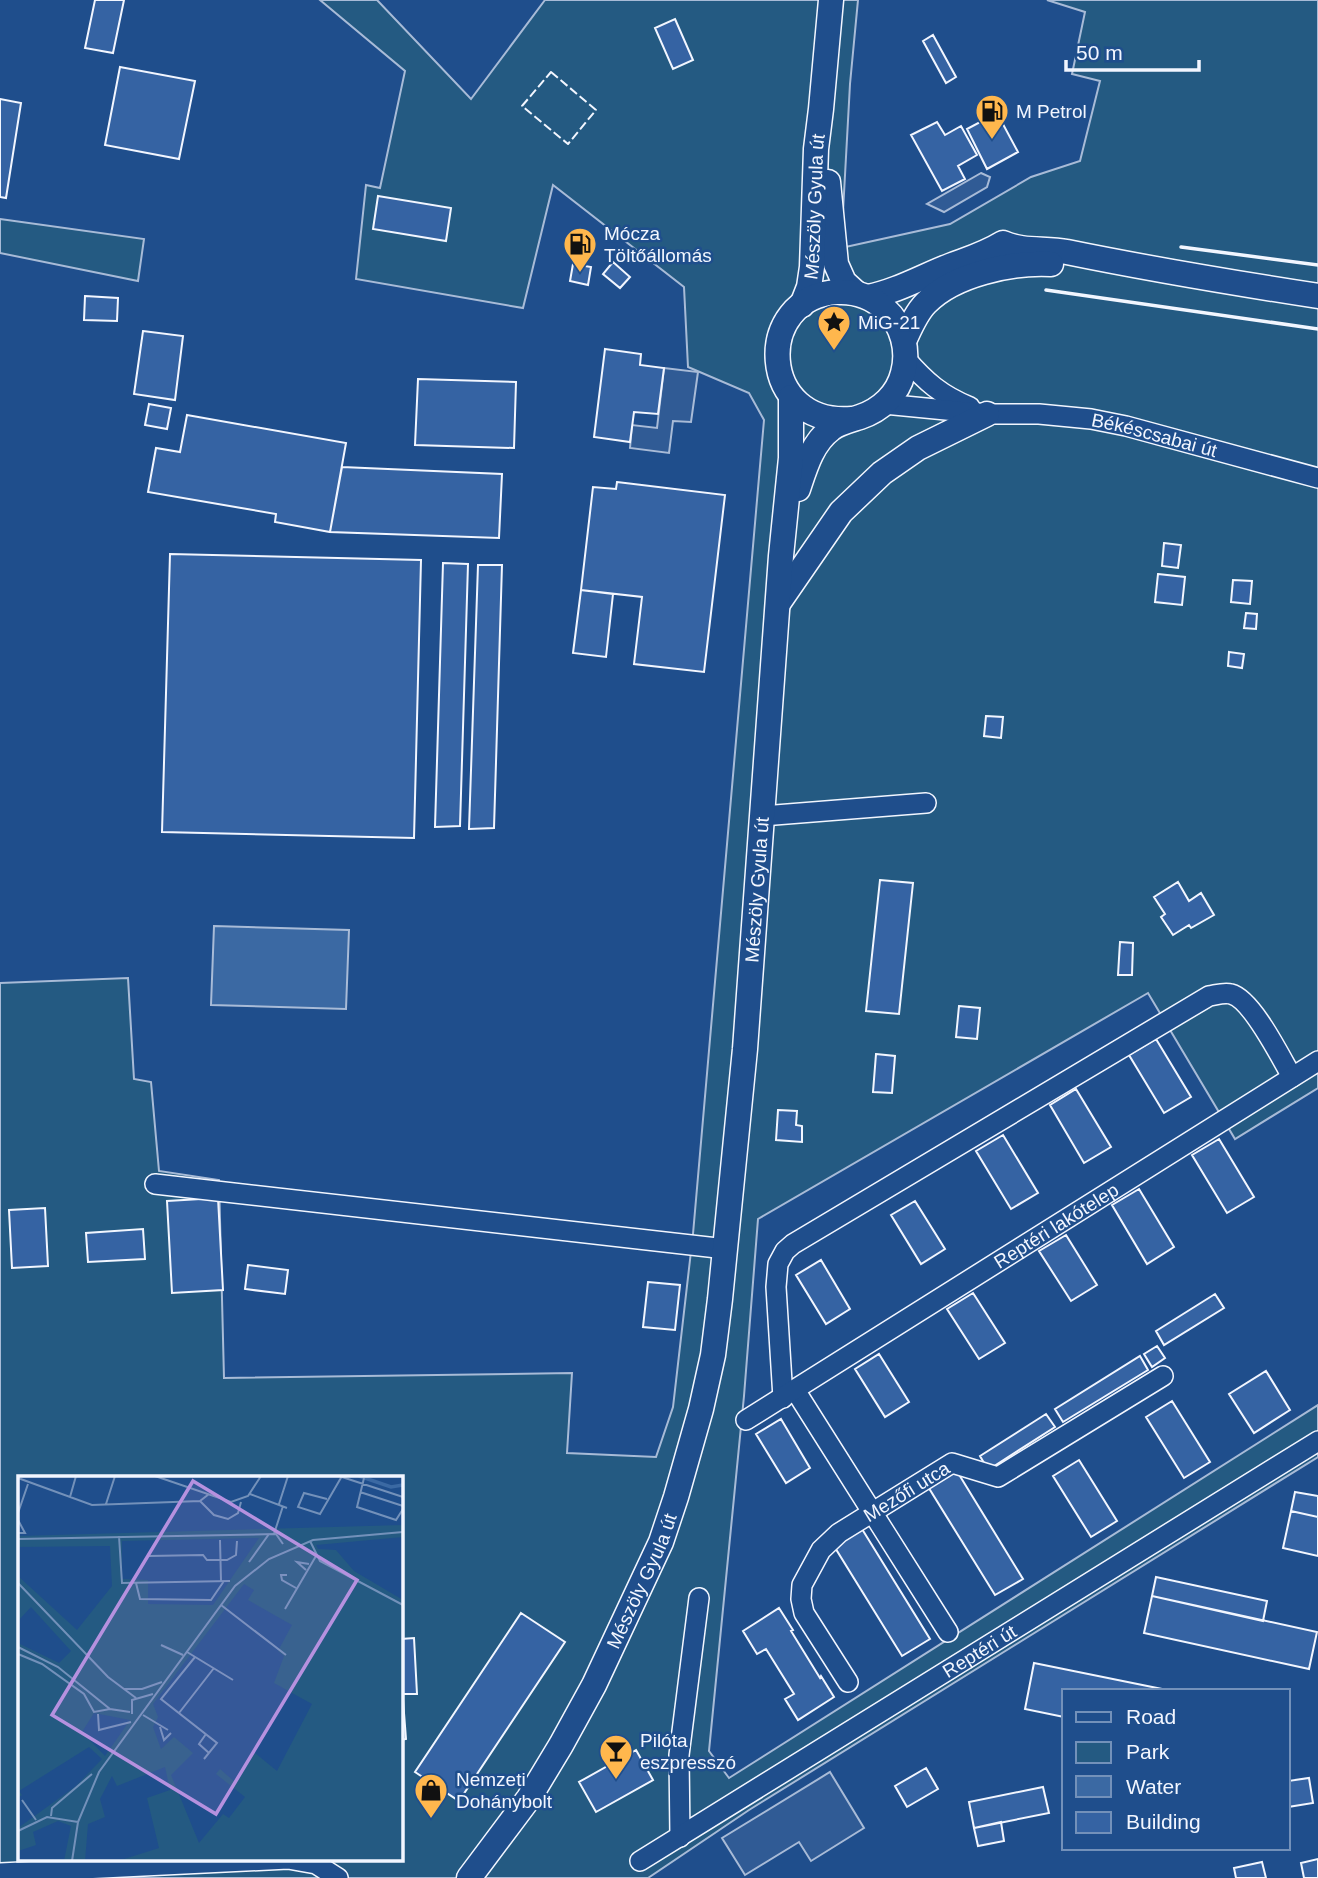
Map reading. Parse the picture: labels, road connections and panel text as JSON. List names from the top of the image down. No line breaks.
{"streets":{"main road":["Mészöly Gyula út"],"street":["Békéscsabai út","Reptéri lakótelep","Mezőfi utca","Reptéri út"]},"crossings":[["Mészöly Gyula út","Békéscsabai út"]],"places":{"fuel station":["M Petrol","Mócza Töltőállomás"],"place":["MiG-21"],"bar":["Pilóta eszpresszó"],"shop":["Nemzeti Dohánybolt"]},"legend":["Road","Park","Water","Building"],"scale_bar":"50 m"}
